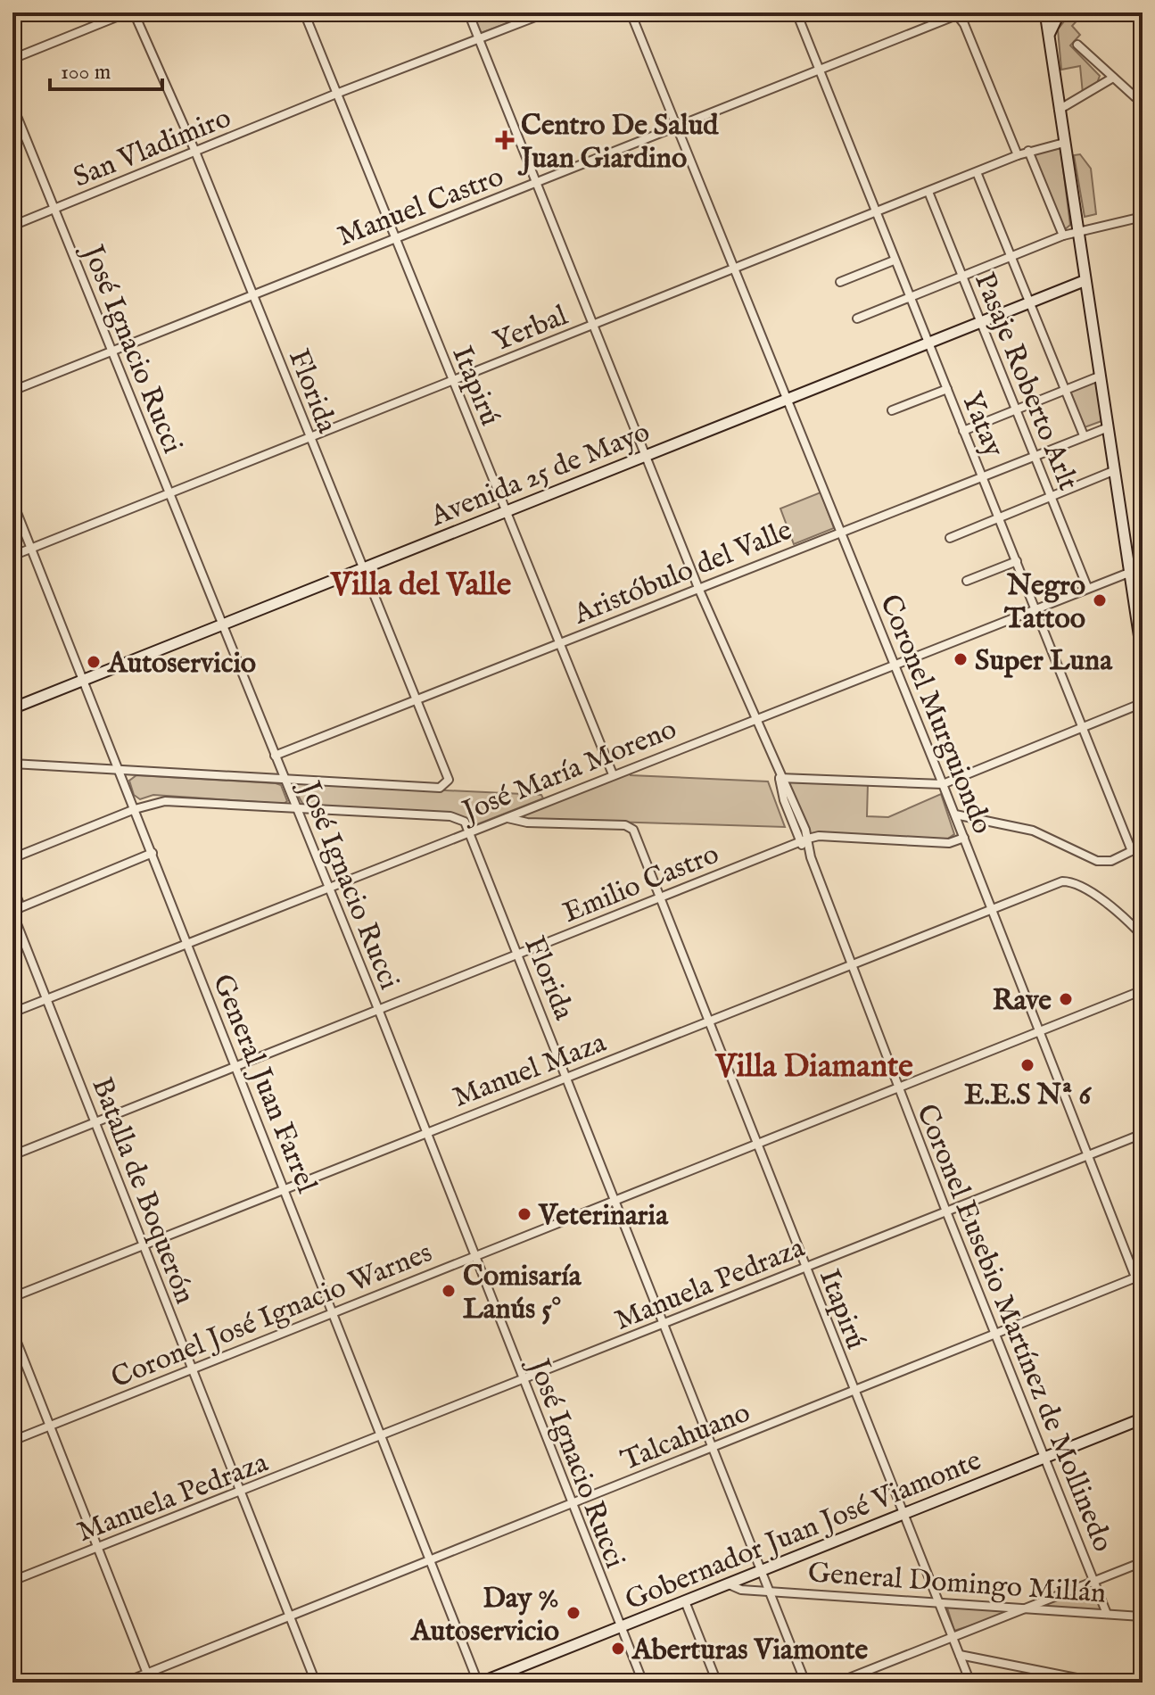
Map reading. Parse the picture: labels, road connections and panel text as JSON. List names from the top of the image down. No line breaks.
{"streets":{"main road":["Avenida 25 de Mayo","Gobernador Juan José Viamonte"],"street":["San Vladimiro","Manuel Castro","Yerbal","José Ignacio Rucci","Pasaje Roberto Arlt","Itapirú","Florida","Yatay","Aristóbulo del Valle","Coronel Murguiondo","José María Moreno","Emilio Castro","Manuel Maza","General Juan Farrel","Batalla de Boquerón","Manuela Pedraza","Coronel José Ignacio Warnes","Coronel Eusebio Martínez de Mollinedo","Talcahuano","General Domingo Millán"]},"crossings":[["San Vladimiro","José Ignacio Rucci"],["San Vladimiro","Itapirú"],["San Vladimiro","Florida"],["San Vladimiro","Coronel Eusebio Martínez de Mollinedo"],["Manuel Castro","José Ignacio Rucci"],["Manuel Castro","Itapirú"],["Manuel Castro","Florida"],["Manuel Castro","Yatay"],["Manuel Castro","Coronel Murguiondo"],["Manuel Castro","Coronel Eusebio Martínez de Mollinedo"],["Yerbal","José Ignacio Rucci"],["Yerbal","Pasaje Roberto Arlt"],["Yerbal","Itapirú"],["Yerbal","Florida"],["Yerbal","Yatay"],["Yerbal","Coronel Murguiondo"],["Yerbal","General Juan Farrel"],["Yerbal","Coronel Eusebio Martínez de Mollinedo"],["José Ignacio Rucci","Florida"],["José Ignacio Rucci","Avenida 25 de Mayo"],["José Ignacio Rucci","Aristóbulo del Valle"],["José Ignacio Rucci","José María Moreno"],["José Ignacio Rucci","Emilio Castro"],["José Ignacio Rucci","Manuel Maza"],["José Ignacio Rucci","Manuela Pedraza"],["José Ignacio Rucci","Coronel José Ignacio Warnes"],["José Ignacio Rucci","Talcahuano"],["José Ignacio Rucci","Gobernador Juan José Viamonte"],["Pasaje Roberto Arlt","Avenida 25 de Mayo"],["Pasaje Roberto Arlt","Aristóbulo del Valle"],["Pasaje Roberto Arlt","José María Moreno"],["Itapirú","Avenida 25 de Mayo"],["Itapirú","Aristóbulo del Valle"],["Itapirú","José María Moreno"],["Itapirú","Emilio Castro"],["Itapirú","Manuel Maza"],["Itapirú","Manuela Pedraza"],["Itapirú","Coronel José Ignacio Warnes"],["Itapirú","Talcahuano"],["Itapirú","Gobernador Juan José Viamonte"],["Itapirú","General Domingo Millán"],["Florida","Avenida 25 de Mayo"],["Florida","Aristóbulo del Valle"],["Florida","José María Moreno"],["Florida","Emilio Castro"],["Florida","Manuel Maza"],["Florida","Manuela Pedraza"],["Florida","Coronel José Ignacio Warnes"],["Florida","Talcahuano"],["Florida","Gobernador Juan José Viamonte"],["Florida","General Domingo Millán"],["Yatay","Avenida 25 de Mayo"],["Yatay","Aristóbulo del Valle"],["Yatay","José María Moreno"],["Avenida 25 de Mayo","Coronel Murguiondo"],["Avenida 25 de Mayo","General Juan Farrel"],["Avenida 25 de Mayo","Coronel Eusebio Martínez de Mollinedo"],["Aristóbulo del Valle","Coronel Murguiondo"],["Aristóbulo del Valle","Coronel Eusebio Martínez de Mollinedo"],["Coronel Murguiondo","José María Moreno"],["Coronel Murguiondo","Emilio Castro"],["Coronel Murguiondo","Manuel Maza"],["Coronel Murguiondo","Manuela Pedraza"],["Coronel Murguiondo","Coronel José Ignacio Warnes"],["Coronel Murguiondo","Talcahuano"],["José María Moreno","General Juan Farrel"],["José María Moreno","Batalla de Boquerón"],["José María Moreno","Coronel Eusebio Martínez de Mollinedo"],["Emilio Castro","General Juan Farrel"],["Emilio Castro","Batalla de Boquerón"],["Emilio Castro","Coronel Eusebio Martínez de Mollinedo"],["Manuel Maza","General Juan Farrel"],["Manuel Maza","Batalla de Boquerón"],["Manuel Maza","Coronel Eusebio Martínez de Mollinedo"],["General Juan Farrel","Manuela Pedraza"],["General Juan Farrel","Coronel José Ignacio Warnes"],["General Juan Farrel","Talcahuano"],["General Juan Farrel","Gobernador Juan José Viamonte"],["Batalla de Boquerón","Manuela Pedraza"],["Batalla de Boquerón","Coronel José Ignacio Warnes"],["Batalla de Boquerón","Talcahuano"],["Manuela Pedraza","Coronel Eusebio Martínez de Mollinedo"],["Coronel José Ignacio Warnes","Coronel Eusebio Martínez de Mollinedo"],["Coronel Eusebio Martínez de Mollinedo","Talcahuano"],["Coronel Eusebio Martínez de Mollinedo","Gobernador Juan José Viamonte"],["Coronel Eusebio Martínez de Mollinedo","General Domingo Millán"],["Gobernador Juan José Viamonte","General Domingo Millán"]],"districts":["Villa del Valle","Villa Diamante"],"places":{"health":["Centro De Salud Juan Giardino"],"other":["Negro Tattoo","Super Luna","Autoservicio","Rave","E.E.S Nª 6","Veterinaria","Comisaría Lanús 5°","Day % Autoservicio","Aberturas Viamonte"]},"scale_bar":"100 m"}
